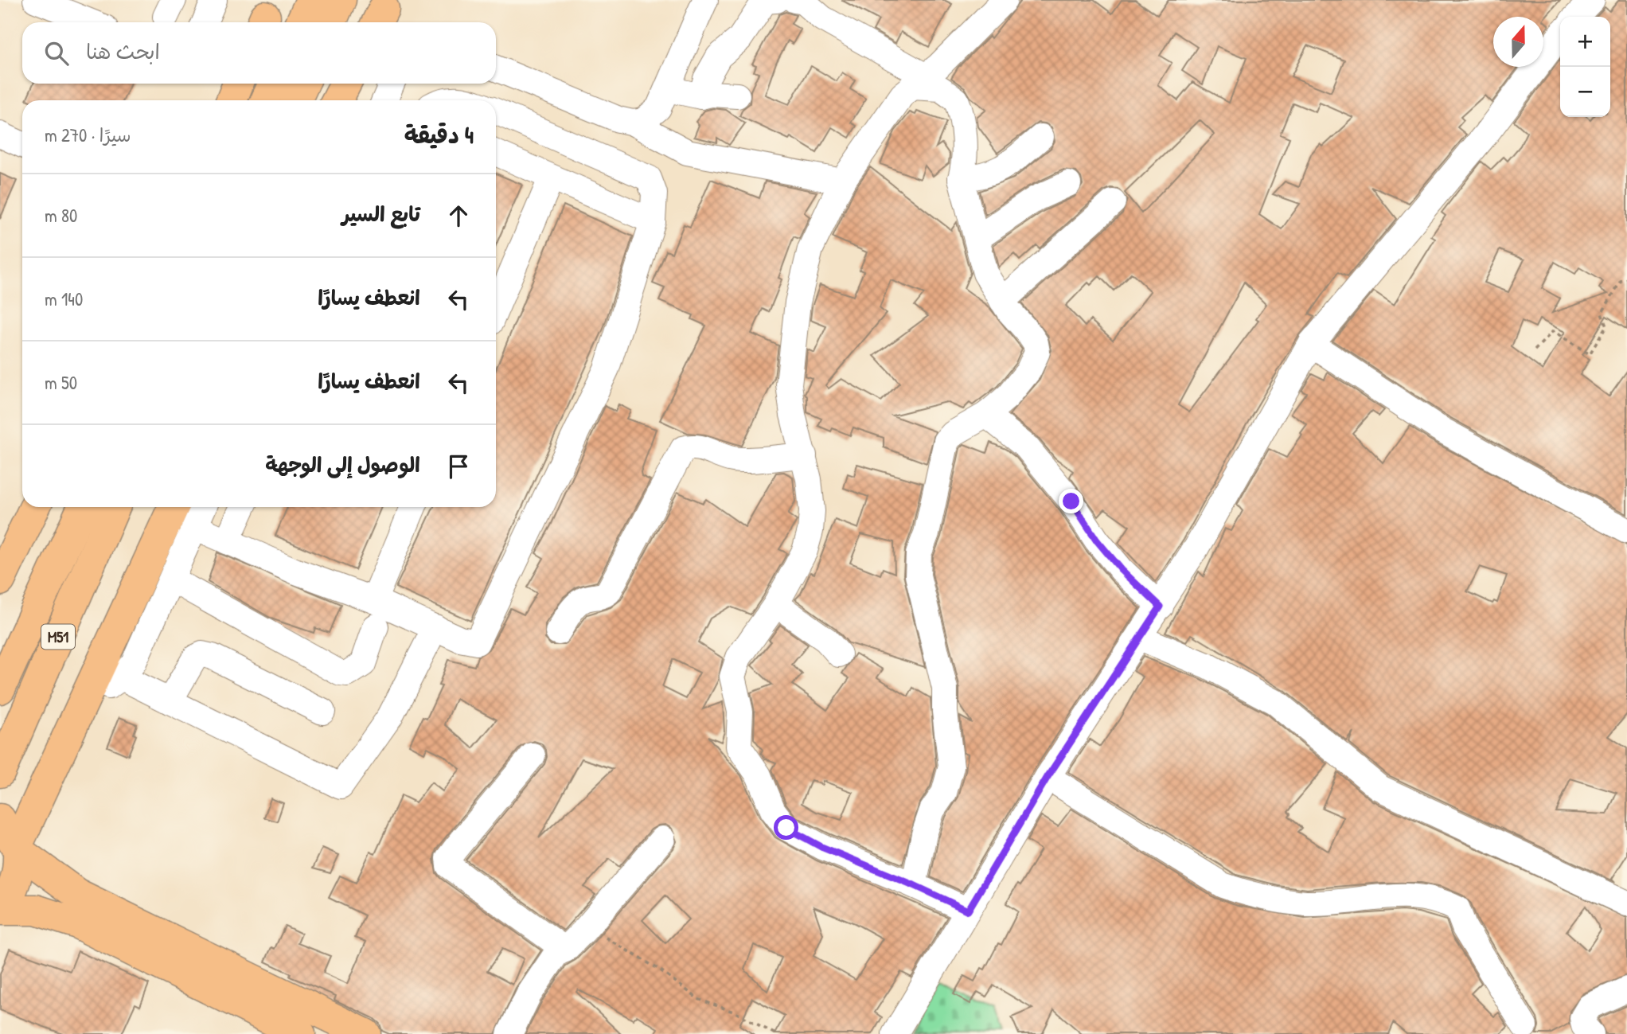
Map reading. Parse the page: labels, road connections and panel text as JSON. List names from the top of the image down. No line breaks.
{"streets":{"main road":["M51"]},"north":"top","page":{"map_buttons":["+","−"],"search":"ابحث هنا","heading":["4 دقيقة","سيرًا · 270 m"],"list":[["تابع السير","80 m"],["انعطف يسارًا","140 m"],["انعطف يسارًا","50 m"],"الوصول إلى الوجهة"]}}
